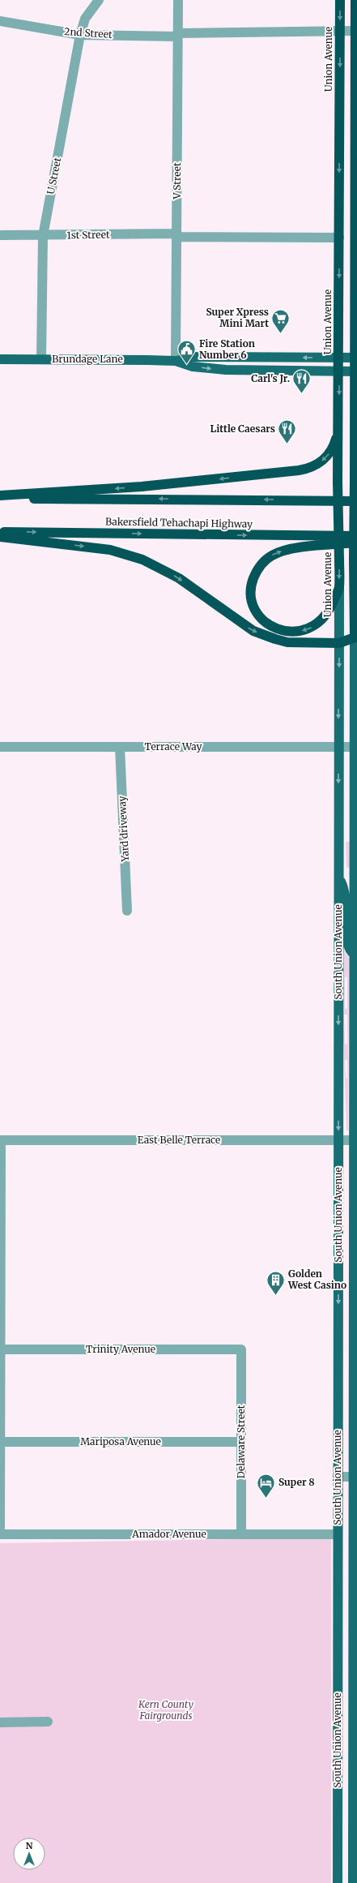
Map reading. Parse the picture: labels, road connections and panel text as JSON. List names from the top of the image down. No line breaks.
{"streets":{"highway":["Union Avenue","Bakersfield Tehachapi Highway"],"main road":["Brundage Lane","South Union Avenue"],"street":["2nd Street","U Street","V Street","1st Street","Terrace Way","Yard driveway","East Belle Terrace","Trinity Avenue","Mariposa Avenue","Delaware Street","Amador Avenue"]},"crossings":[["2nd Street","Union Avenue"],["2nd Street","U Street"],["2nd Street","V Street"],["Union Avenue","1st Street"],["Union Avenue","Brundage Lane"],["Union Avenue","South Union Avenue"],["U Street","1st Street"],["U Street","Brundage Lane"],["V Street","1st Street"],["V Street","Brundage Lane"],["Terrace Way","Yard driveway"],["Terrace Way","South Union Avenue"],["South Union Avenue","East Belle Terrace"],["South Union Avenue","Amador Avenue"],["Trinity Avenue","Delaware Street"],["Mariposa Avenue","Delaware Street"],["Delaware Street","Amador Avenue"]],"parks":["Kern County Fairgrounds"],"places":{"supermarket":["Super Xpress Mini Mart"],"public building":["Fire Station Number 6"],"restaurant":["Carl's Jr.","Little Caesars"],"building":["Golden West Casino"],"hotel":["Super 8"]},"north":"top"}
